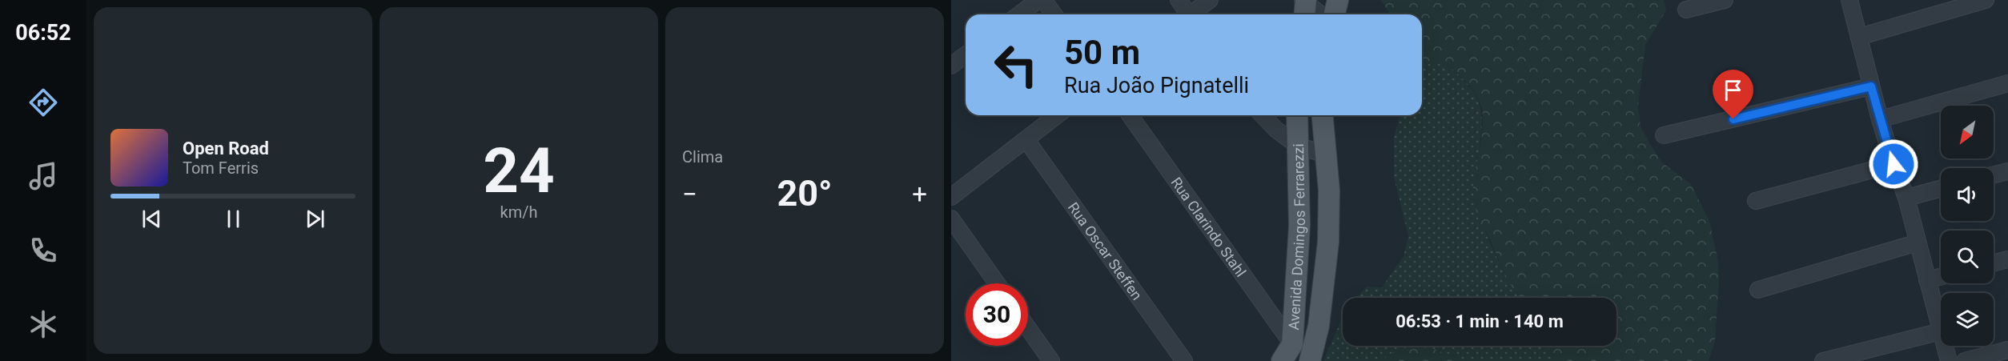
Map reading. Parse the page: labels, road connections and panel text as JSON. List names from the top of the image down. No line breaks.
{"streets":{"main road":["Avenida Domingos Ferrarezzi"],"street":["Rua Clarindo Stahl","Rua Oscar Steffen"]},"crossings":[["Rua Clarindo Stahl","Avenida Domingos Ferrarezzi"]],"north":"bottom left","page":{"tabs":"06:52","tile":[["24","km/h"],"Clima"],"turn":["50 m","Rua João Pignatelli"],"song":["Open Road","Tom Ferris"],"heat":["−","20°","+"],"limit":"30","trip":"06:53 · 1 min · 140 m"}}
